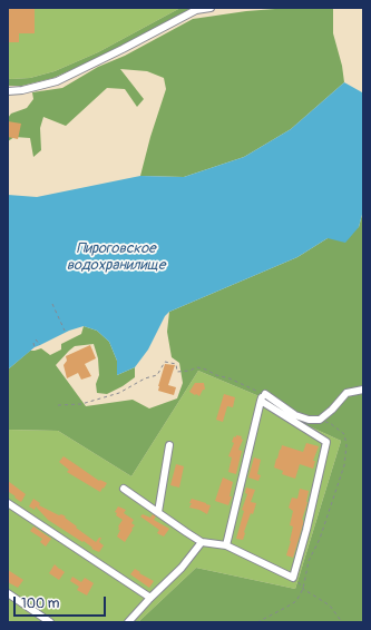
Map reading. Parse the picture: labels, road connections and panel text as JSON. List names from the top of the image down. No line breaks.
{"water":["Пироговское водохранилище"],"scale_bar":"100 m"}
